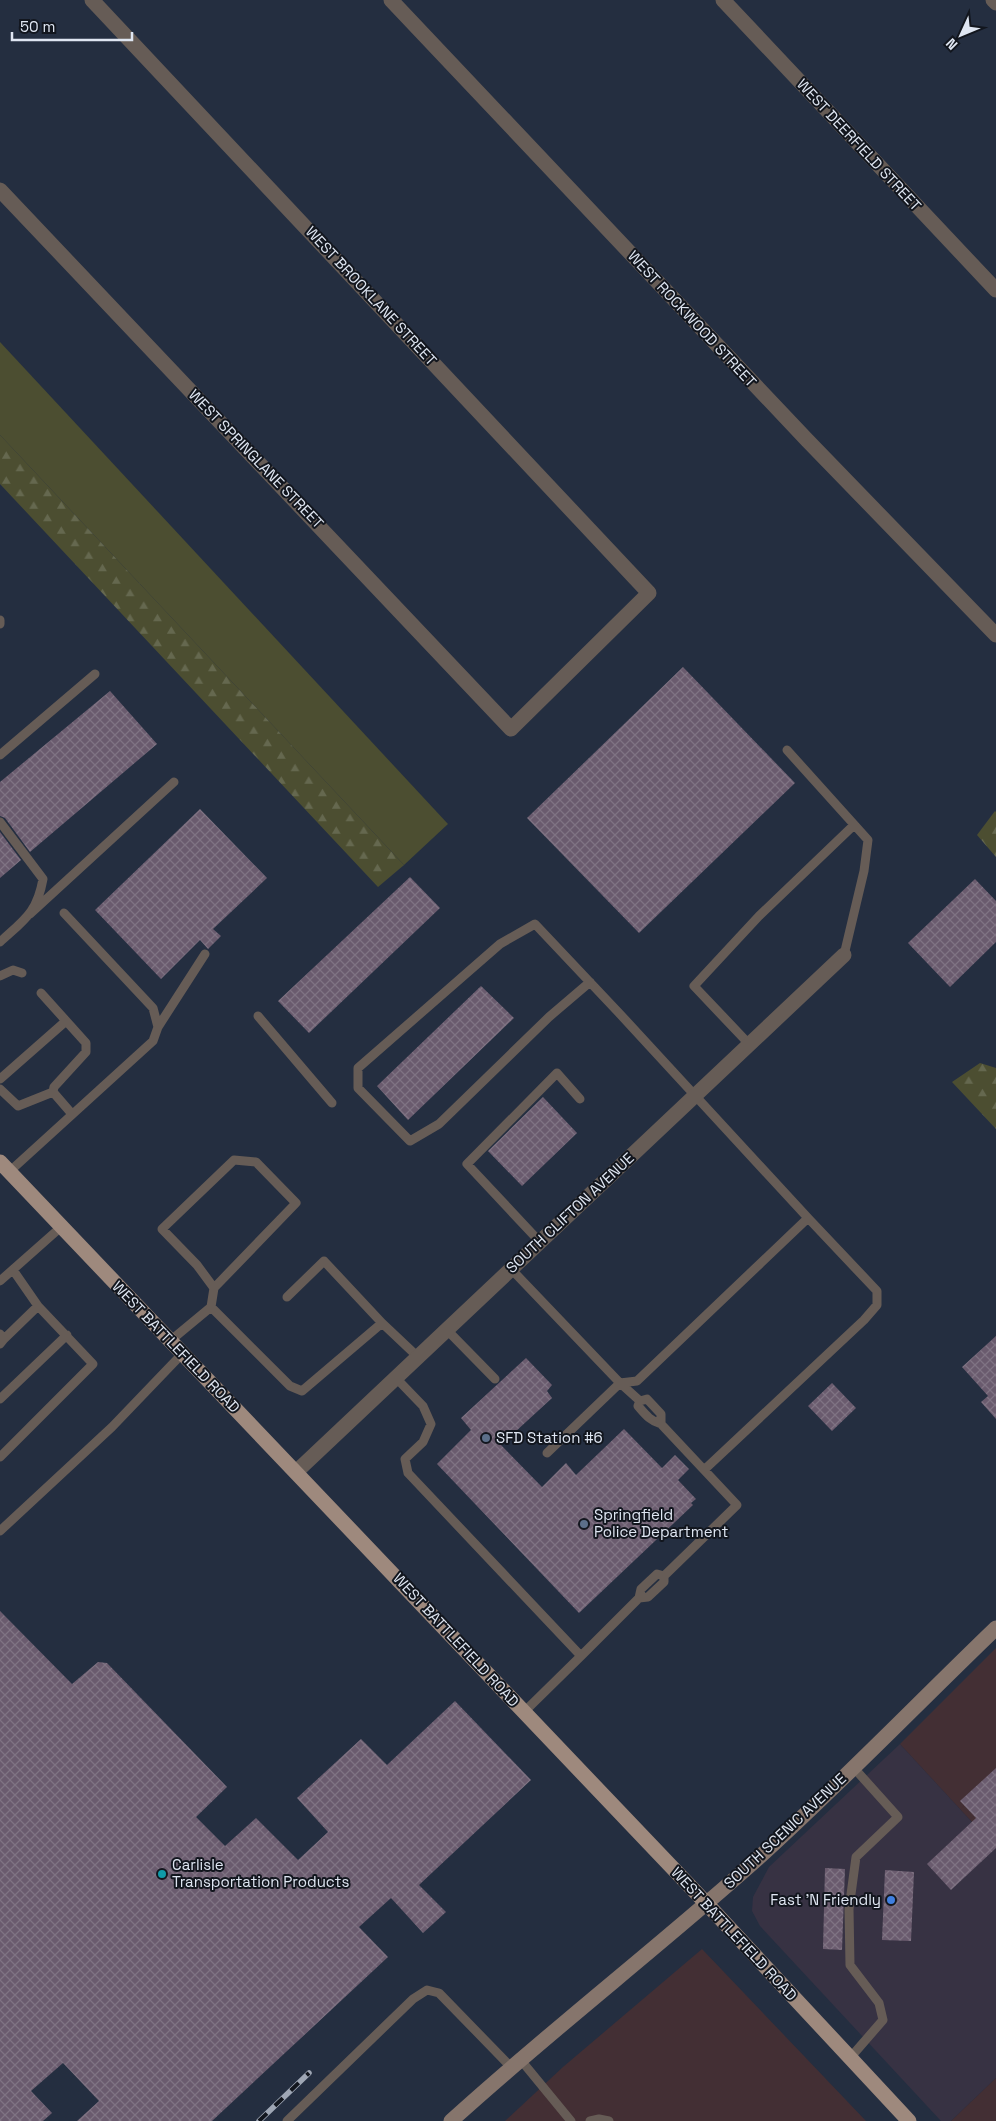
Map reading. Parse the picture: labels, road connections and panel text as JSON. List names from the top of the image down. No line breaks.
{"streets":{"main road":["WEST BATTLEFIELD ROAD","SOUTH SCENIC AVENUE"],"street":["WEST DEERFIELD STREET","WEST BROOKLANE STREET","WEST ROCKWOOD STREET","WEST SPRINGLANE STREET","SOUTH CLIFTON AVENUE"]},"crossings":[["WEST BROOKLANE STREET","WEST SPRINGLANE STREET"],["SOUTH CLIFTON AVENUE","WEST BATTLEFIELD ROAD"],["WEST BATTLEFIELD ROAD","SOUTH SCENIC AVENUE"]],"places":["SFD Station #6","Springfield Police Department","Carlisle Transportation Products","Fast 'N Friendly"],"scale_bar":"50 m","north":"bottom left"}
